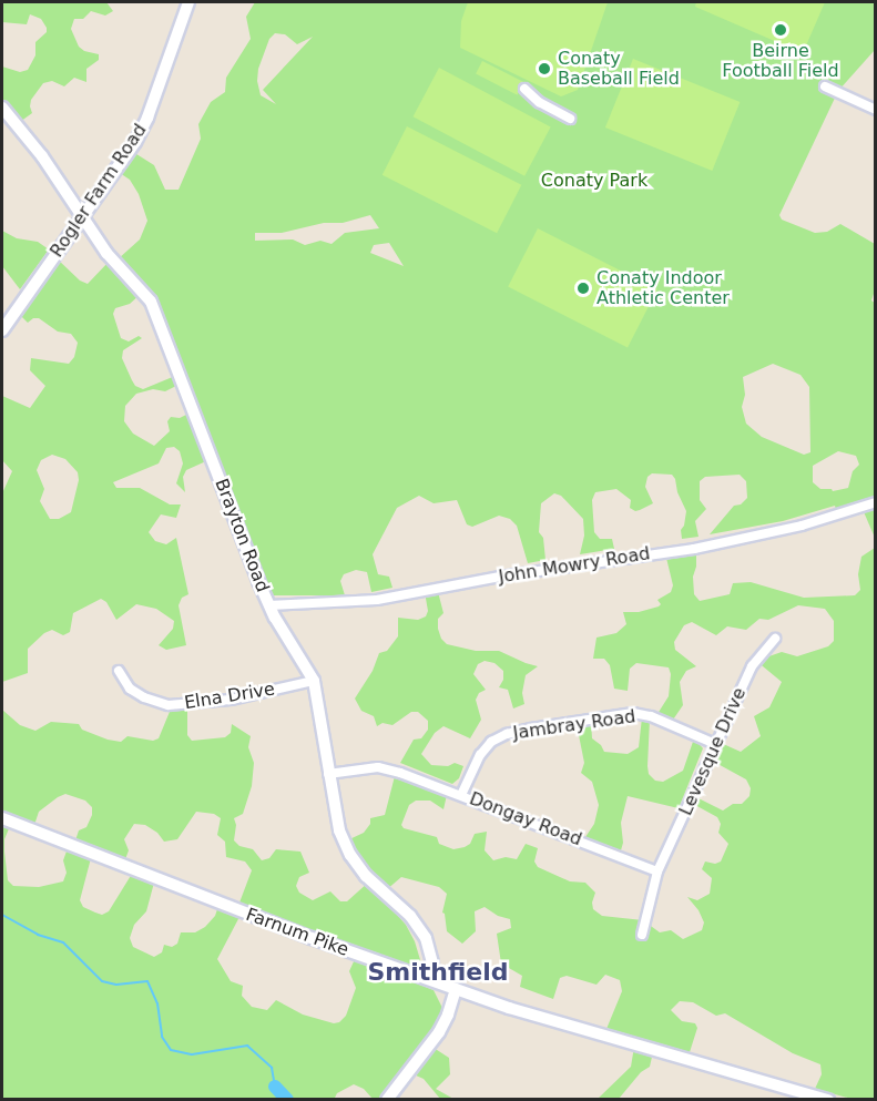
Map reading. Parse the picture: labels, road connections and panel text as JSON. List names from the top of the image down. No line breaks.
{"streets":{"street":["Rogler Farm Road","Brayton Road","John Mowry Road","Elna Drive","Jambray Road","Levesque Drive","Dongay Road","Farnum Pike"]},"crossings":[["Rogler Farm Road","Brayton Road"],["Brayton Road","John Mowry Road"],["Brayton Road","Elna Drive"],["Brayton Road","Dongay Road"],["Brayton Road","Farnum Pike"],["Jambray Road","Levesque Drive"],["Jambray Road","Dongay Road"],["Levesque Drive","Dongay Road"]],"districts":["Smithfield"],"parks":["Conaty Park"],"places":["Beirne Football Field","Conaty Baseball Field","Conaty Indoor Athletic Center"]}
